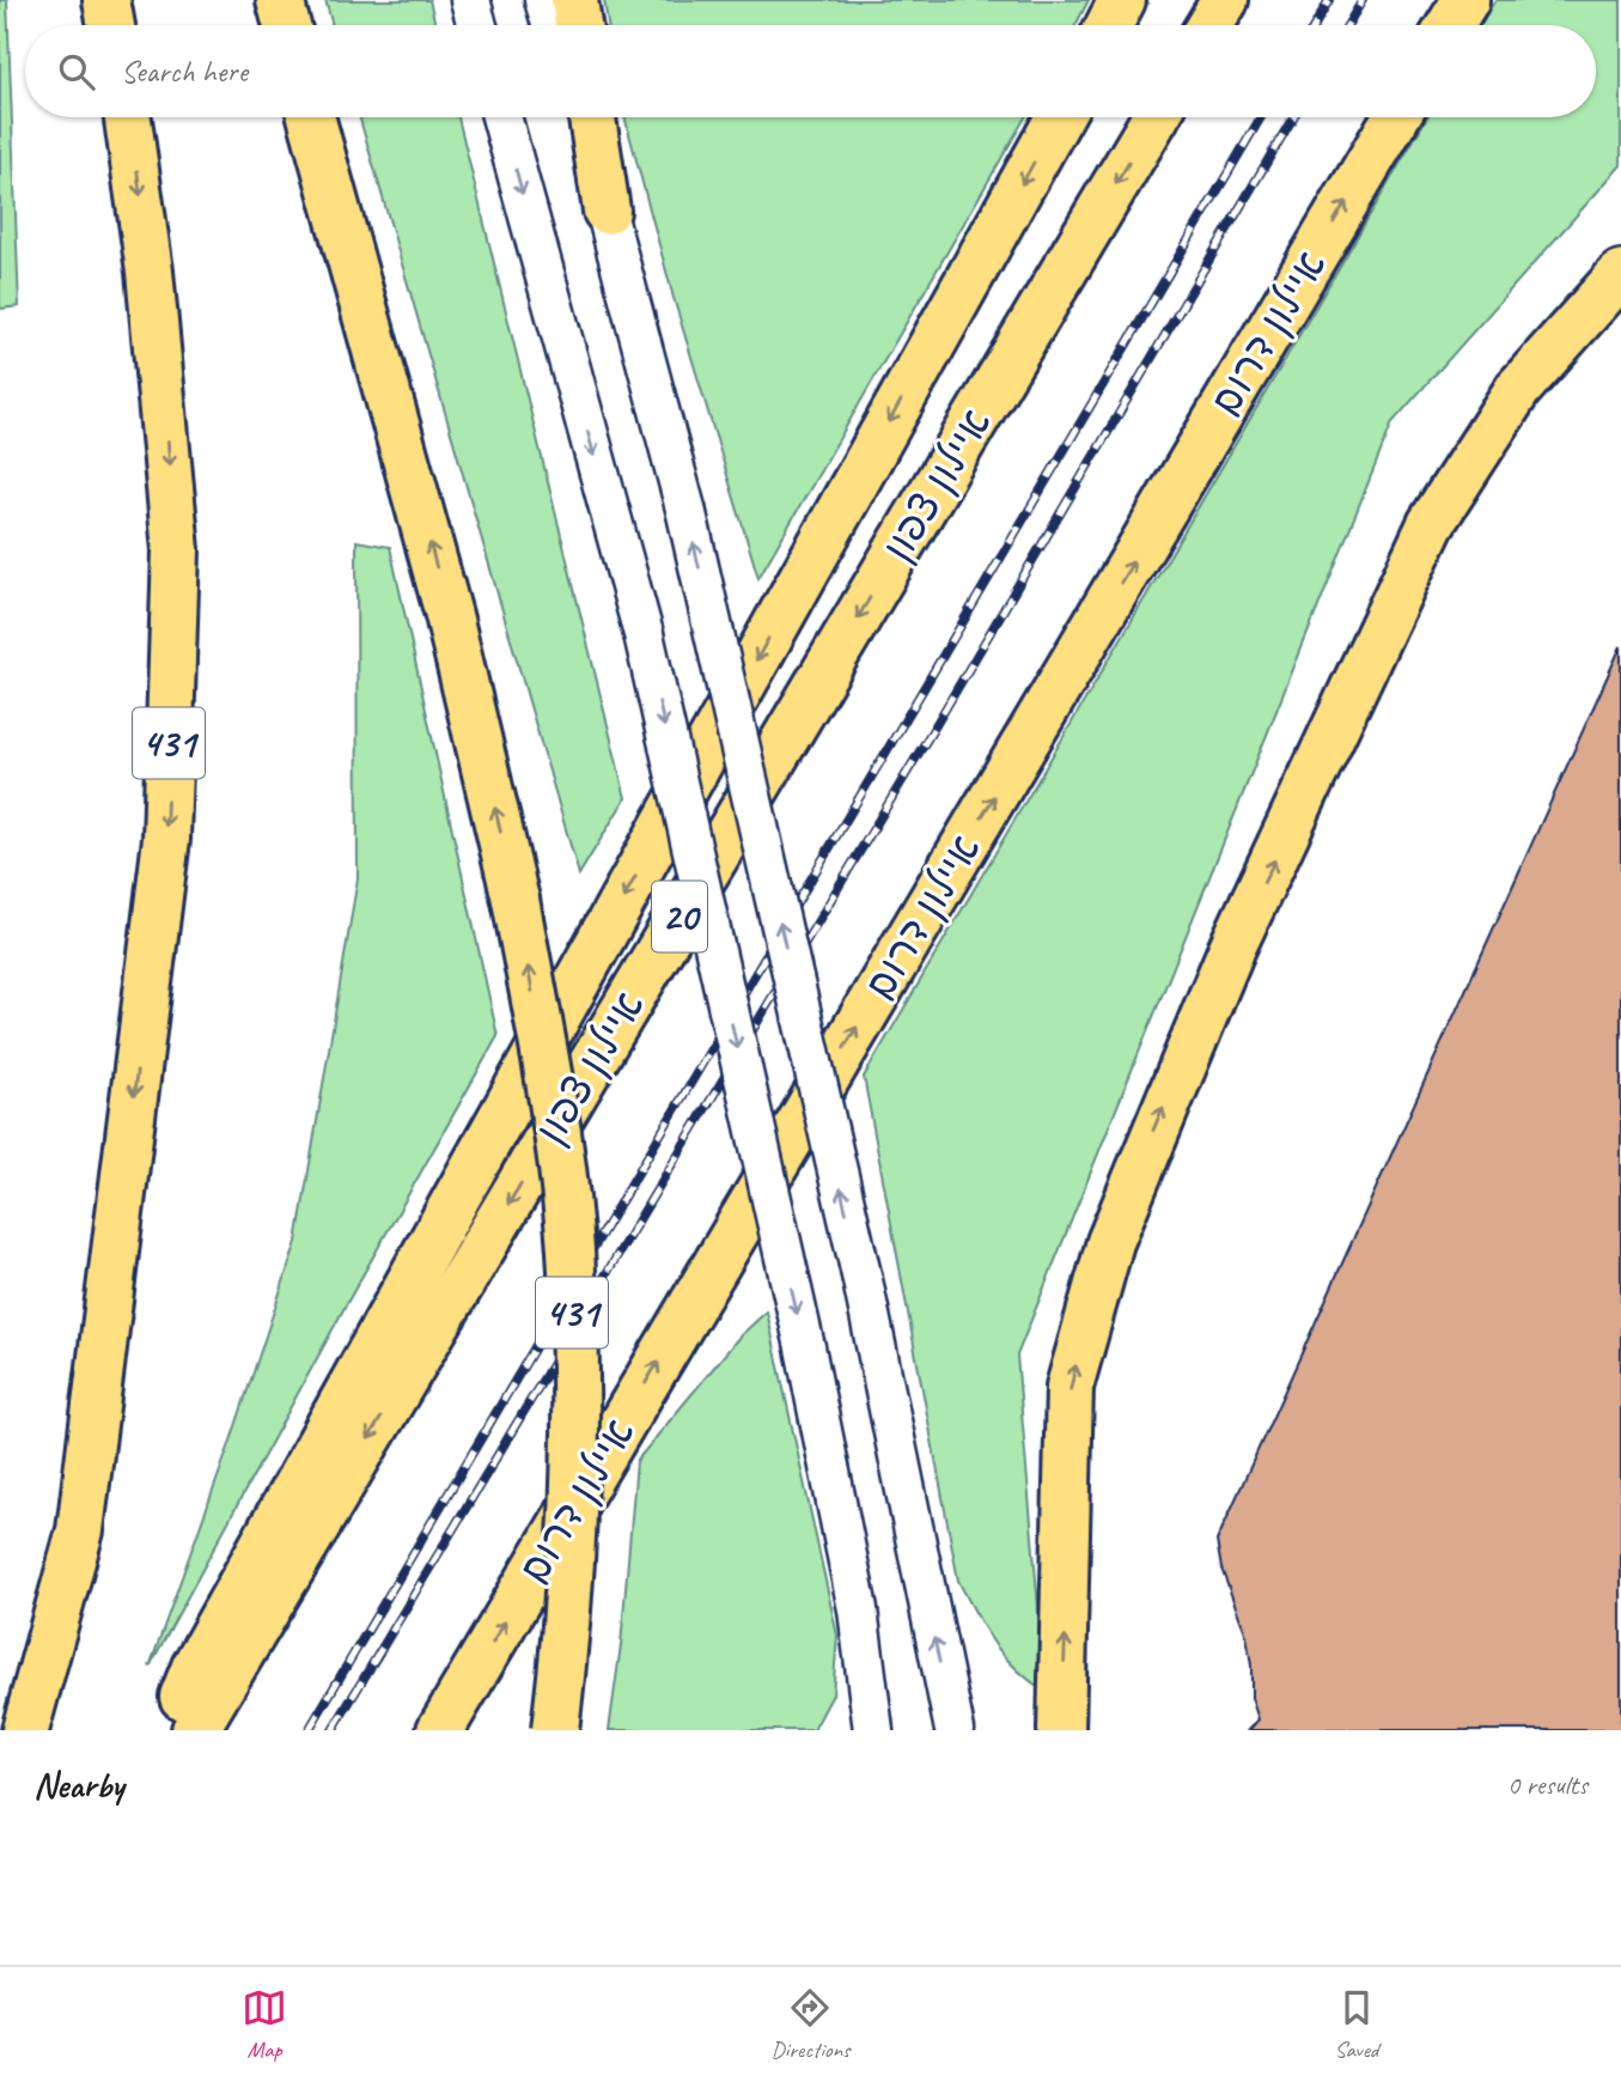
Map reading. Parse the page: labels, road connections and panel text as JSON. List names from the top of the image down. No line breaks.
{"streets":{"highway":["איילון דרום","איילון צפון","431","20"]},"page":{"search":"Search here","heading":["Nearby","0 results"],"nav":["Map","Directions","Saved"]}}
